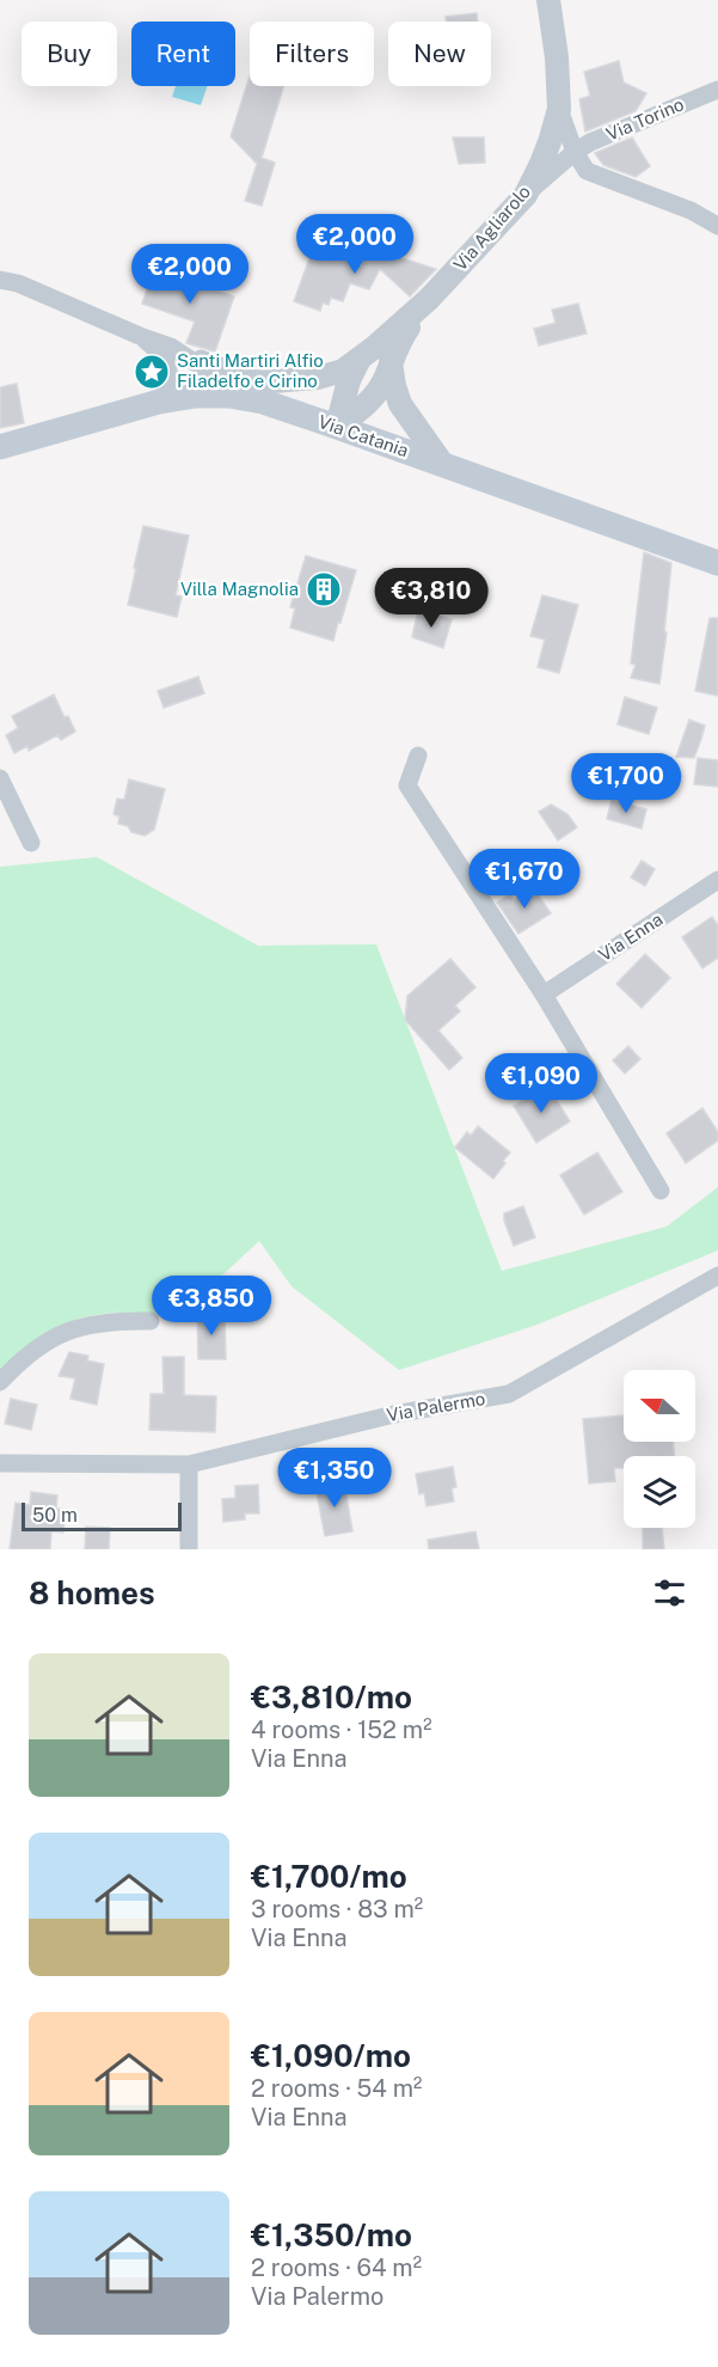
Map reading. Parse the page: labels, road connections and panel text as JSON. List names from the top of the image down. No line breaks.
{"streets":{"main road":["Via Catania"],"street":["Via Torino","Via Agliarolo","Via Enna","Via Palermo"]},"crossings":[["Via Torino","Via Agliarolo"]],"places":{"place":["Santi Martiri Alfio Filadelfo e Cirino"],"building":["Villa Magnolia"]},"scale_bar":"50 m","north":"left","page":{"chip":["Buy","Rent","Filters","New"],"price":["€2,000","€2,000","€3,810","€1,700","€1,670","€1,090","€3,850","€1,350"],"scale":"50 m","heading":"8 homes","list":[{"name":"€3,810/mo","note":"4 rooms · 152 m² · Via Enna"},{"name":"€1,700/mo","note":"3 rooms · 83 m² · Via Enna"},{"name":"€1,090/mo","note":"2 rooms · 54 m² · Via Enna"},{"name":"€1,350/mo","note":"2 rooms · 64 m² · Via Palermo"}]}}
